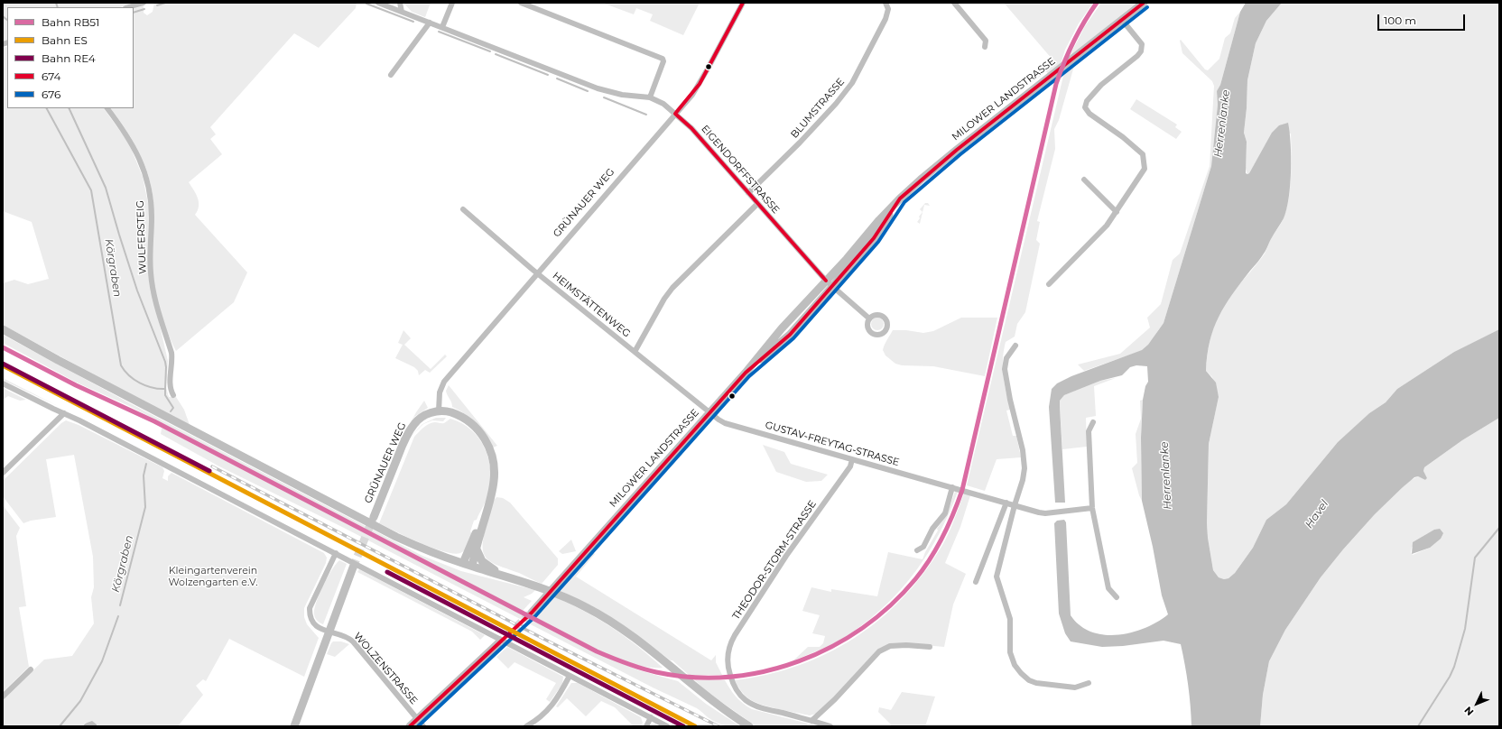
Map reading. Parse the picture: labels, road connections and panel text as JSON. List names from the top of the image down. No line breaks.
{"streets":{"main road":["MILOWER LANDSTRASSE","GRÜNAUER WEG"],"street":["BLUMSTRASSE","EIGENDORFFSTRASSE","WULFERSTEIG","HEIMSTÄTTENWEG","GUSTAV-FREYTAG-STRASSE","THEODOR-STORM-STRASSE","WOLZENSTRASSE"]},"crossings":[["MILOWER LANDSTRASSE","EIGENDORFFSTRASSE"],["MILOWER LANDSTRASSE","HEIMSTÄTTENWEG"],["MILOWER LANDSTRASSE","GUSTAV-FREYTAG-STRASSE"],["BLUMSTRASSE","EIGENDORFFSTRASSE"],["EIGENDORFFSTRASSE","GRÜNAUER WEG"],["GRÜNAUER WEG","HEIMSTÄTTENWEG"],["HEIMSTÄTTENWEG","GUSTAV-FREYTAG-STRASSE"],["GUSTAV-FREYTAG-STRASSE","THEODOR-STORM-STRASSE"]],"water":["Herrenlanke","Körgraben","Havel"],"parks":["Kleingartenverein Wolzengarten e.V."],"lines":["rail line RB51","transit line 674","transit line 676","rail line RE4","rail line ES"],"legend":["Bahn RB51","Bahn ES","Bahn RE4","674","676"],"scale_bar":"100 m","north":"bottom left"}
